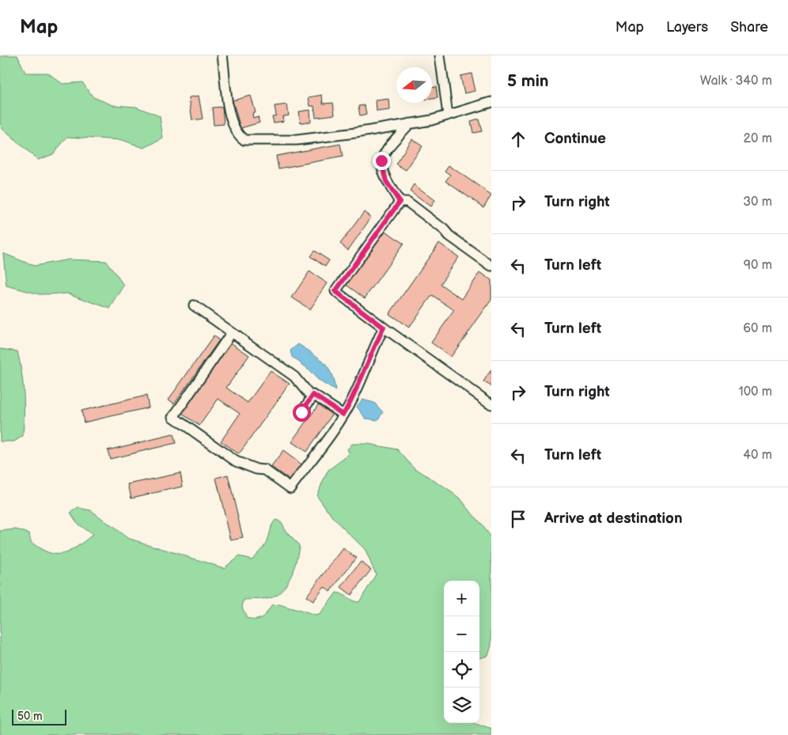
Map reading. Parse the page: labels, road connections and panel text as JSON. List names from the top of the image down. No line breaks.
{"scale_bar":"50 m","north":"left","page":{"header":"Map","nav":["Map","Layers","Share"],"heading":["5 min","Walk · 340 m"],"list":[["Continue","20 m"],["Turn right","30 m"],["Turn left","90 m"],["Turn left","60 m"],["Turn right","100 m"],["Turn left","40 m"],"Arrive at destination"],"map_buttons":["+","−"],"scale":"50 m"}}
